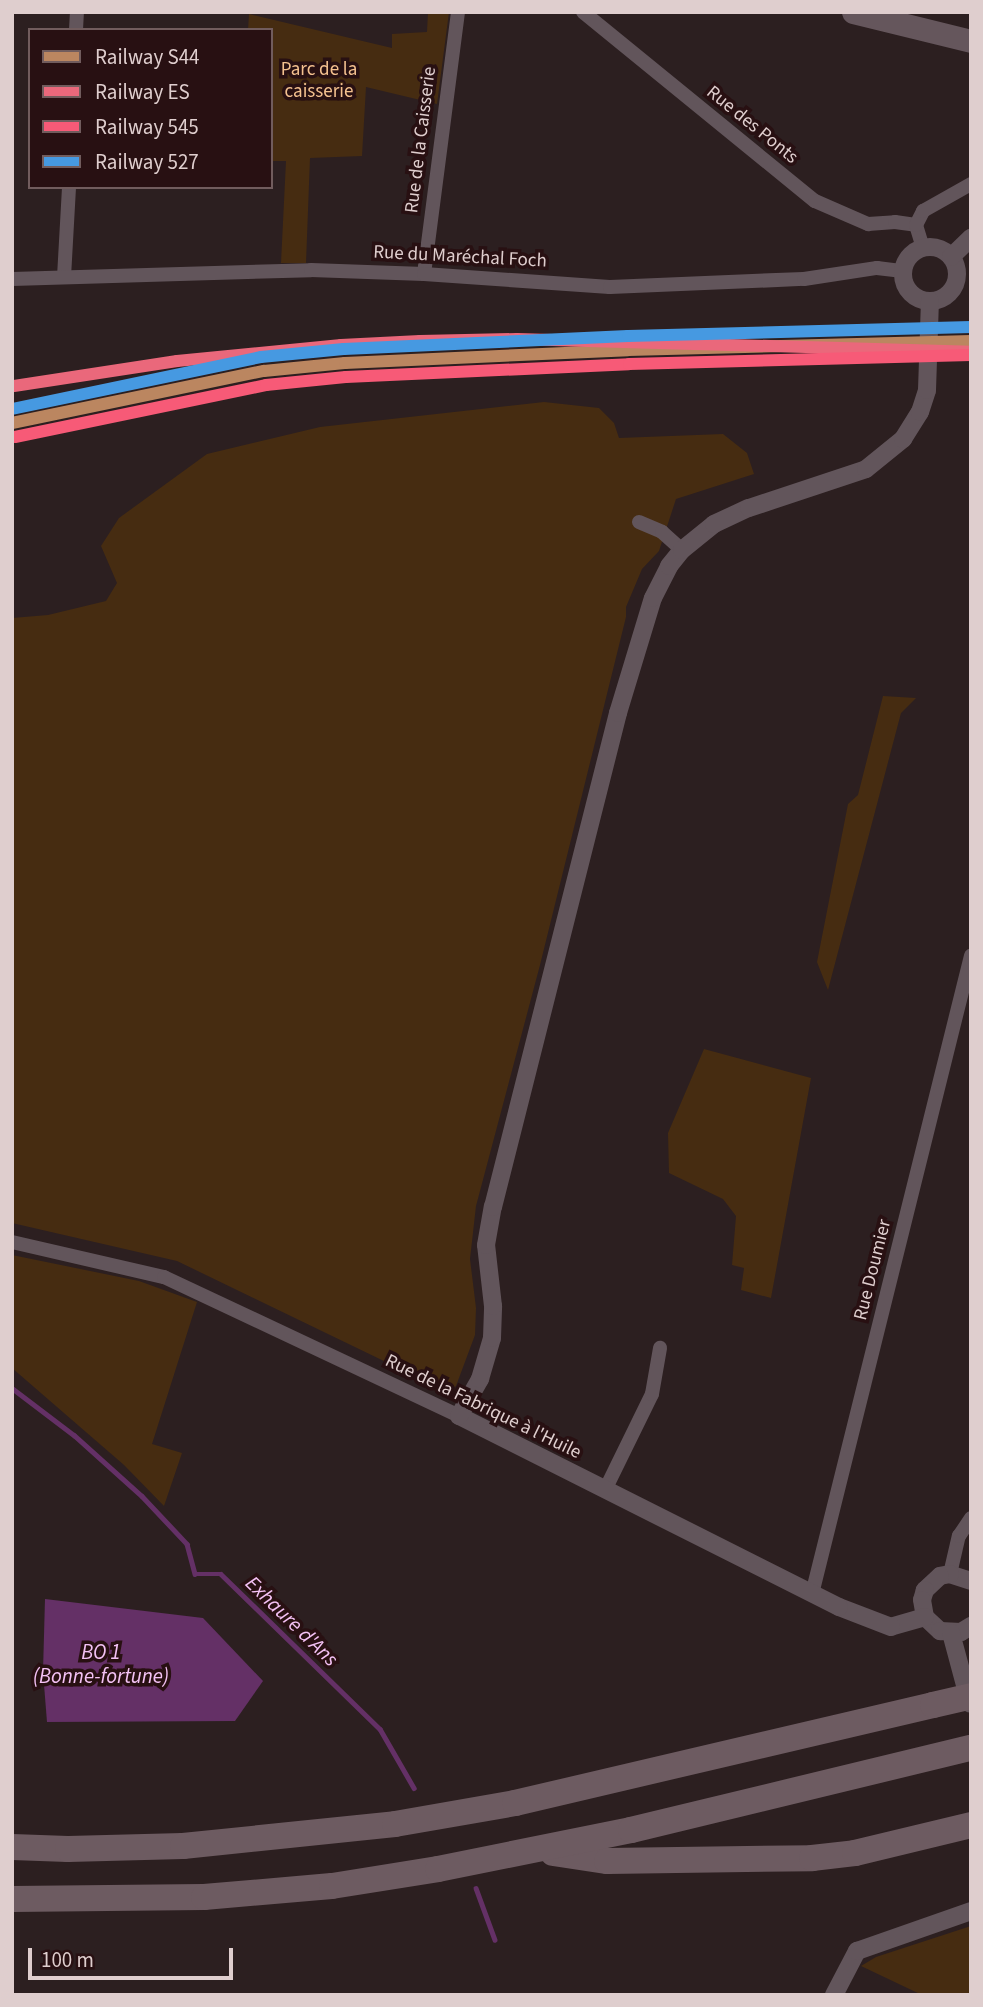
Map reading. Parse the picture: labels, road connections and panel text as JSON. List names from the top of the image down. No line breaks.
{"streets":{"street":["Rue des Ponts","Rue de la Caisserie","Rue du Maréchal Foch","Rue Doumier","Rue de la Fabrique à l'Huile"]},"crossings":[["Rue de la Caisserie","Rue du Maréchal Foch"],["Rue Doumier","Rue de la Fabrique à l'Huile"]],"water":["Exhaure d'Ans","BO 1 (Bonne-fortune)"],"parks":["Parc de la caisserie"],"lines":["rail line 527","rail line ES","rail line S44","rail line 545"],"legend":["Railway S44","Railway ES","Railway 545","Railway 527"],"scale_bar":"100 m"}
